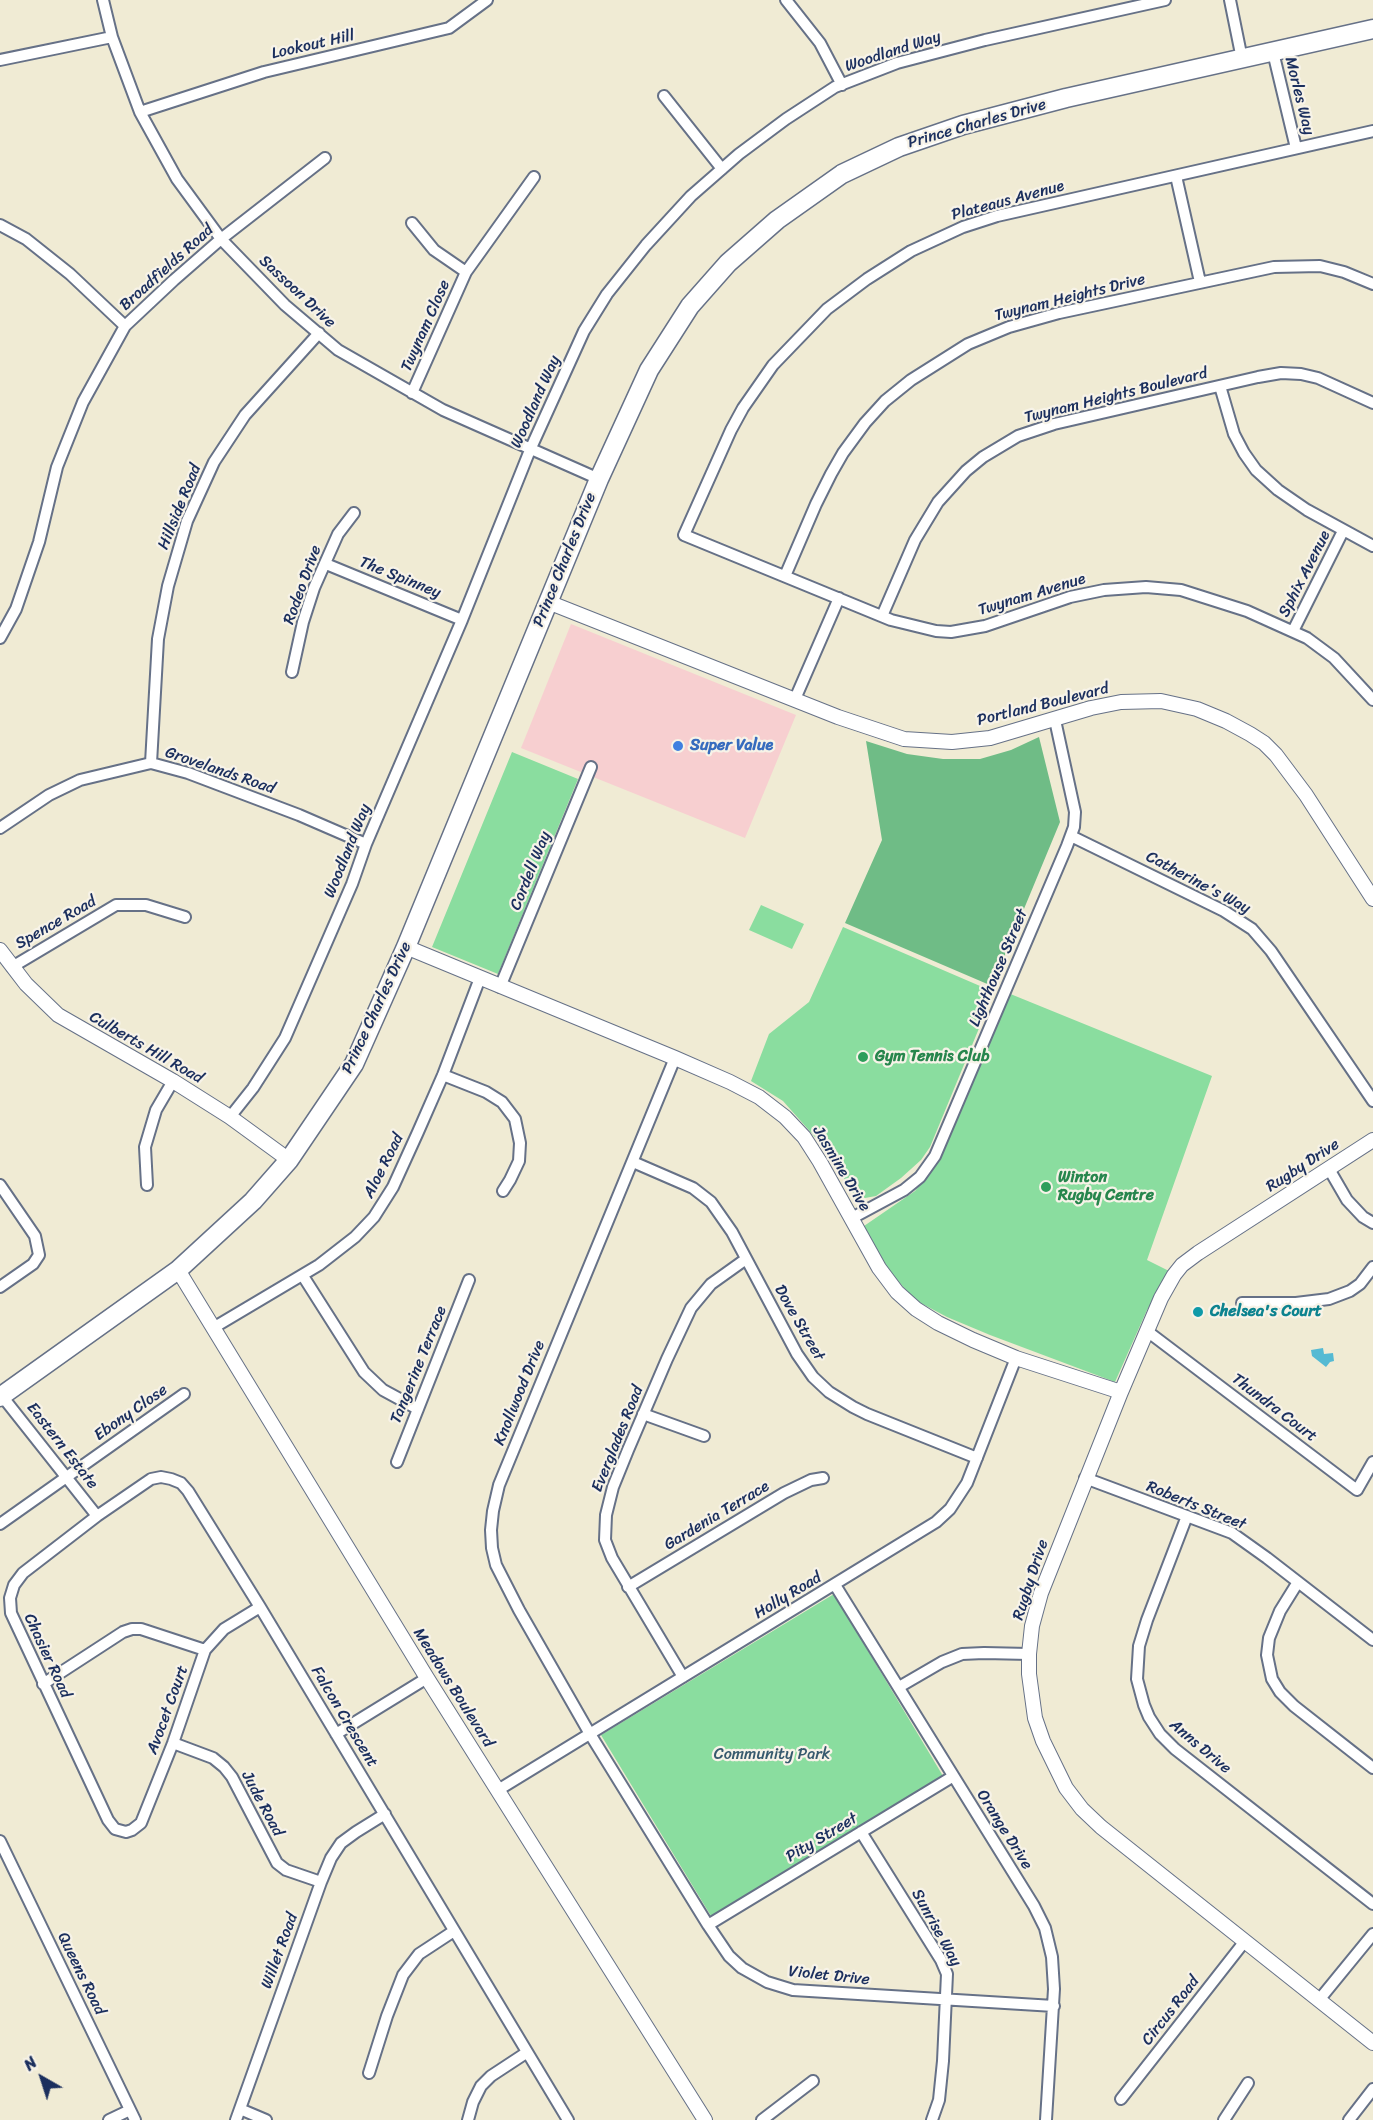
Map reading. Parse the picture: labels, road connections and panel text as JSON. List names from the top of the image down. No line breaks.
{"streets":{"highway":["Prince Charles Drive"],"street":["Lookout Hill","Woodland Way","Morles Way","Plateaus Avenue","Broadfields Road","Sassoon Drive","Twynam Heights Drive","Twynam Close","Twynam Heights Boulevard","Hillside Road","Sphix Avenue","The Spinney","Rodeo Drive","Twynam Avenue","Portland Boulevard","Grovelands Road","Cordell Way","Catherine's Way","Spence Road","Lighthouse Street","Culberts Hill Road","Aloe Road","Rugby Drive","Jasmine Drive","Dove Street","Tangerine Terrace","Knollwood Drive","Thundra Court","Ebony Close","Everglades Road","Eastern Estate","Roberts Street","Gardenia Terrace","Holly Road","Chasier Road","Meadows Boulevard","Avocet Court","Falcon Crescent","Anns Drive","Jude Road","Orange Drive","Pity Street","Sunrise Way","Willet Road","Queens Road","Violet Drive","Circus Road"]},"crossings":[["Lookout Hill","Sassoon Drive"],["Woodland Way","Sassoon Drive"],["Woodland Way","The Spinney"],["Woodland Way","Grovelands Road"],["Woodland Way","Culberts Hill Road"],["Morles Way","Prince Charles Drive"],["Morles Way","Plateaus Avenue"],["Prince Charles Drive","Sassoon Drive"],["Prince Charles Drive","Portland Boulevard"],["Prince Charles Drive","Culberts Hill Road"],["Prince Charles Drive","Jasmine Drive"],["Prince Charles Drive","Eastern Estate"],["Prince Charles Drive","Meadows Boulevard"],["Plateaus Avenue","Twynam Avenue"],["Broadfields Road","Sassoon Drive"],["Sassoon Drive","Twynam Close"],["Sassoon Drive","Hillside Road"],["Twynam Heights Drive","Twynam Avenue"],["Twynam Heights Boulevard","Twynam Avenue"],["Hillside Road","Grovelands Road"],["Sphix Avenue","Twynam Avenue"],["The Spinney","Rodeo Drive"],["Portland Boulevard","Lighthouse Street"],["Cordell Way","Jasmine Drive"],["Catherine's Way","Lighthouse Street"],["Spence Road","Culberts Hill Road"],["Lighthouse Street","Jasmine Drive"],["Aloe Road","Jasmine Drive"],["Aloe Road","Meadows Boulevard"],["Rugby Drive","Jasmine Drive"],["Rugby Drive","Thundra Court"],["Rugby Drive","Roberts Street"],["Rugby Drive","Circus Road"],["Jasmine Drive","Knollwood Drive"],["Jasmine Drive","Holly Road"],["Dove Street","Knollwood Drive"],["Dove Street","Everglades Road"],["Dove Street","Holly Road"],["Knollwood Drive","Holly Road"],["Knollwood Drive","Violet Drive"],["Ebony Close","Eastern Estate"],["Everglades Road","Gardenia Terrace"],["Everglades Road","Holly Road"],["Eastern Estate","Chasier Road"],["Eastern Estate","Falcon Crescent"],["Roberts Street","Anns Drive"],["Holly Road","Meadows Boulevard"],["Holly Road","Orange Drive"],["Holly Road","Violet Drive"],["Chasier Road","Avocet Court"],["Chasier Road","Falcon Crescent"],["Avocet Court","Falcon Crescent"],["Avocet Court","Jude Road"],["Falcon Crescent","Willet Road"],["Jude Road","Willet Road"],["Orange Drive","Pity Street"],["Orange Drive","Violet Drive"],["Pity Street","Sunrise Way"],["Pity Street","Violet Drive"],["Sunrise Way","Violet Drive"]],"parks":["Community Park"],"places":["Super Value","Gym Tennis Club","Winton Rugby Centre","Chelsea's Court"],"north":"top left"}
